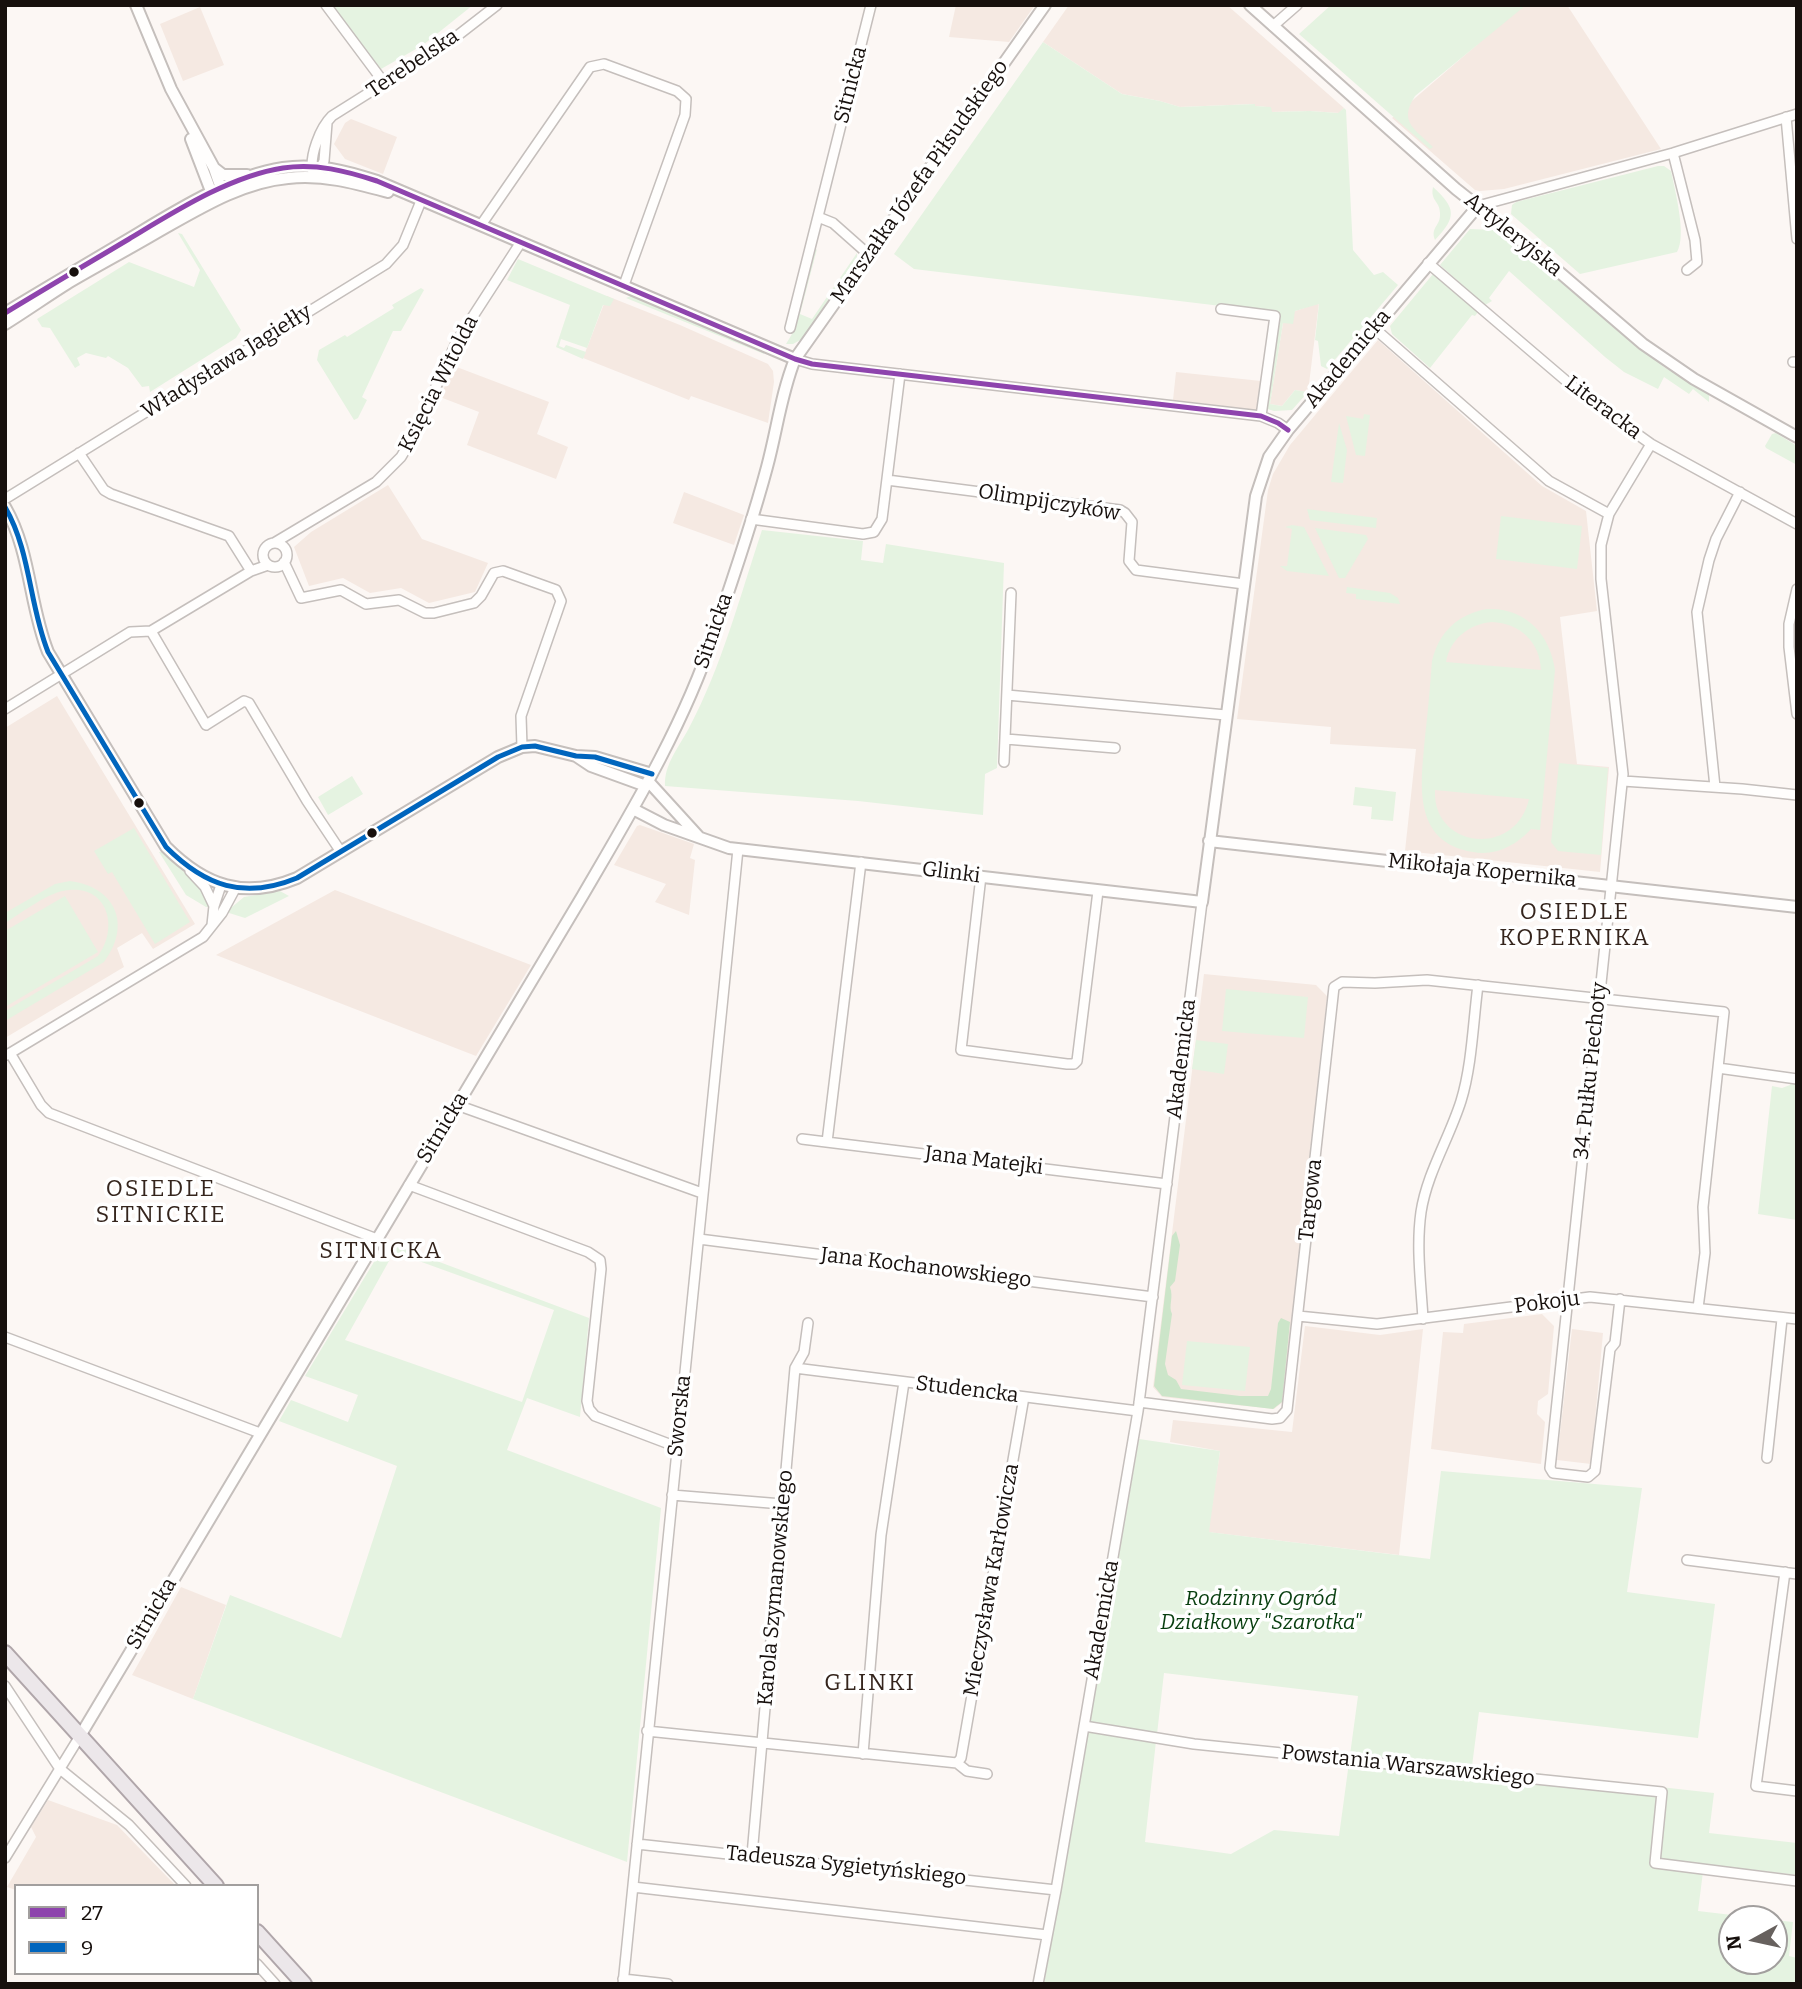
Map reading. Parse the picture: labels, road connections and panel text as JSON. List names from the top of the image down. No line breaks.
{"streets":{"street":["Terebelska","Sitnicka","Marszałka Józefa Piłsudskiego","Artyleryjska","Akademicka","Władysława Jagiełły","Księcia Witolda","Literacka","Olimpijczyków","Mikołaja Kopernika","Glinki","34. Pułku Piechoty","Jana Matejki","Targowa","Jana Kochanowskiego","Pokoju","Studencka","Sworska","Mieczysława Karłowicza","Karola Szymanowskiego","Powstania Warszawskiego","Tadeusza Sygietyńskiego"]},"crossings":[["Sitnicka","Marszałka Józefa Piłsudskiego"],["Sitnicka","Glinki"],["Artyleryjska","Akademicka"],["Akademicka","Literacka"],["Akademicka","Olimpijczyków"],["Akademicka","Mikołaja Kopernika"],["Akademicka","Glinki"],["Akademicka","Jana Matejki"],["Akademicka","Jana Kochanowskiego"],["Akademicka","Studencka"],["Akademicka","Powstania Warszawskiego"],["Akademicka","Tadeusza Sygietyńskiego"],["Literacka","34. Pułku Piechoty"],["Mikołaja Kopernika","34. Pułku Piechoty"],["Glinki","Sworska"],["34. Pułku Piechoty","Pokoju"],["Targowa","Pokoju"],["Targowa","Studencka"],["Jana Kochanowskiego","Sworska"],["Studencka","Mieczysława Karłowicza"],["Studencka","Karola Szymanowskiego"],["Sworska","Tadeusza Sygietyńskiego"],["Karola Szymanowskiego","Tadeusza Sygietyńskiego"]],"districts":["OSIEDLE KOPERNIKA","OSIEDLE SITNICKIE","SITNICKA","GLINKI"],"parks":["Rodzinny Ogród Działkowy \"Szarotka\""],"lines":["transit line 27","transit line 9"],"legend":["27","9"],"north":"left"}
